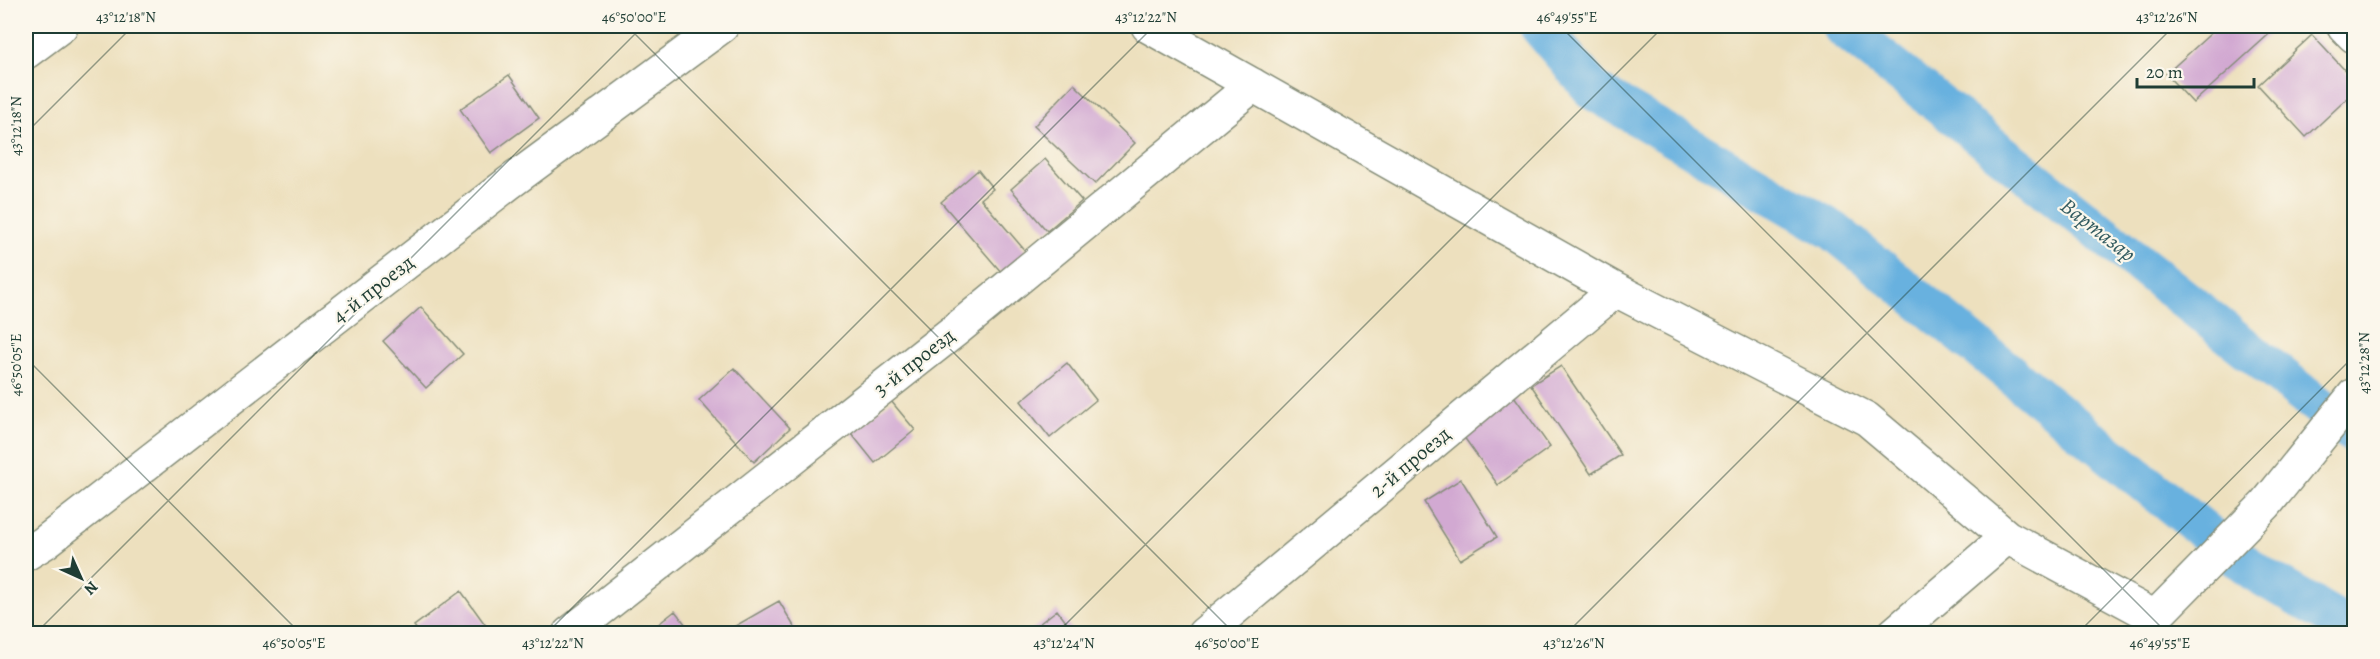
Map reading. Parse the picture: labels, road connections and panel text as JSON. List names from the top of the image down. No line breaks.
{"streets":{"street":["4-й проезд","3-й проезд","2-й проезд"]},"water":["Вартазар"],"scale_bar":"20 m","north":"bottom right","coordinates":["43°12'18\"N","46°50'00\"E","43°12'22\"N","46°49'55\"E","43°12'26\"N","43°12'28\"N","46°50'05\"E","43°12'24\"N"]}
